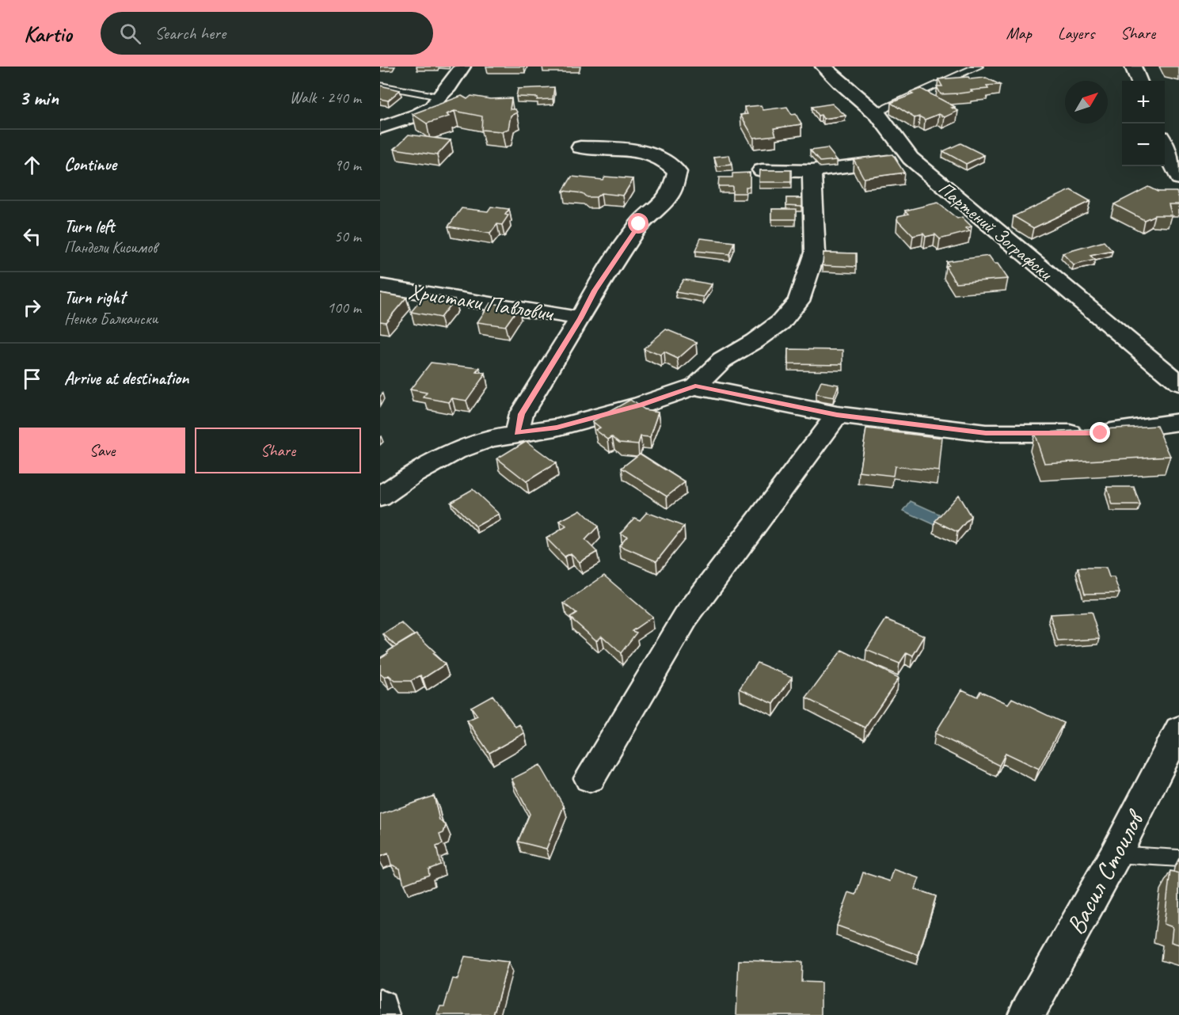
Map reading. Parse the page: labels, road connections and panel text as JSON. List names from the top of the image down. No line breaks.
{"streets":{"street":["Партений Зографски","Христаки Павлович","Васил Стоилов"]},"north":"top right","page":{"header":"Kartio","search":"Search here","nav":["Map","Layers","Share"],"heading":["3 min","Walk · 240 m"],"map_buttons":["+","−"],"list":[["Continue","90 m"],["Turn left","Пандели Кисимов","50 m"],["Turn right","Ненко Балкански","100 m"],"Arrive at destination"],"buttons":["Save","Share"]}}
